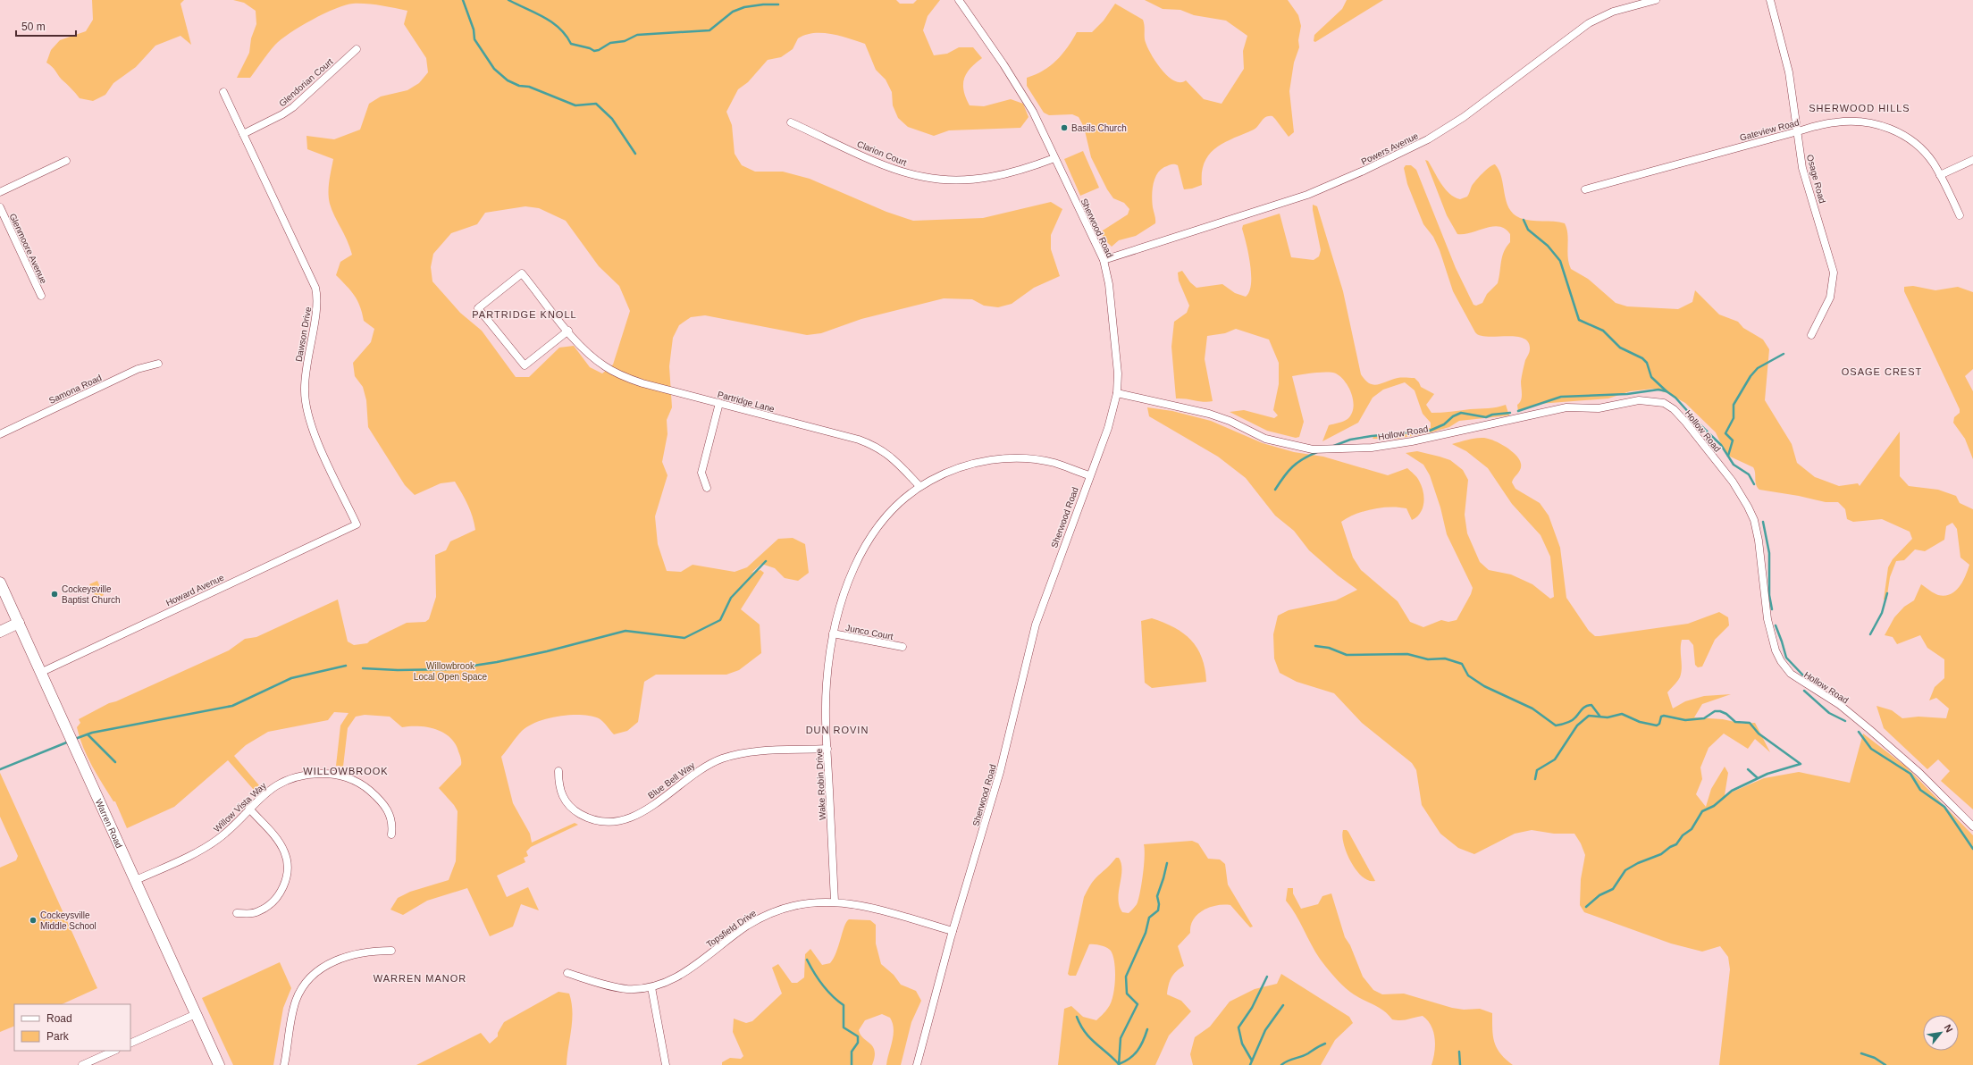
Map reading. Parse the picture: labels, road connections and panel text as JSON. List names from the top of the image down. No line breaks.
{"streets":{"street":["Glendorian Court","Gateview Road","Powers Avenue","Clarion Court","Osage Road","Sherwood Road","Glenmoore Avenue","Dawson Drive","Samona Road","Partridge Lane","Hollow Road","Howard Avenue","Junco Court","Blue Bell Way","Wake Robin Drive","Willow Vista Way","Warren Road","Topsfield Drive"]},"crossings":[["Glendorian Court","Dawson Drive"],["Gateview Road","Osage Road"],["Powers Avenue","Sherwood Road"],["Clarion Court","Sherwood Road"],["Sherwood Road","Hollow Road"],["Sherwood Road","Wake Robin Drive"],["Sherwood Road","Topsfield Drive"],["Dawson Drive","Howard Avenue"],["Partridge Lane","Wake Robin Drive"],["Howard Avenue","Warren Road"],["Junco Court","Wake Robin Drive"],["Blue Bell Way","Wake Robin Drive"],["Wake Robin Drive","Topsfield Drive"],["Willow Vista Way","Warren Road"]],"districts":["SHERWOOD HILLS","PARTRIDGE KNOLL","OSAGE CREST","DUN ROVIN","WILLOWBROOK","WARREN MANOR"],"parks":["Willowbrook Local Open Space"],"places":["Basils Church","Cockeysville Baptist Church","Cockeysville Middle School"],"legend":["Road","Park"],"scale_bar":"50 m","north":"top right"}
